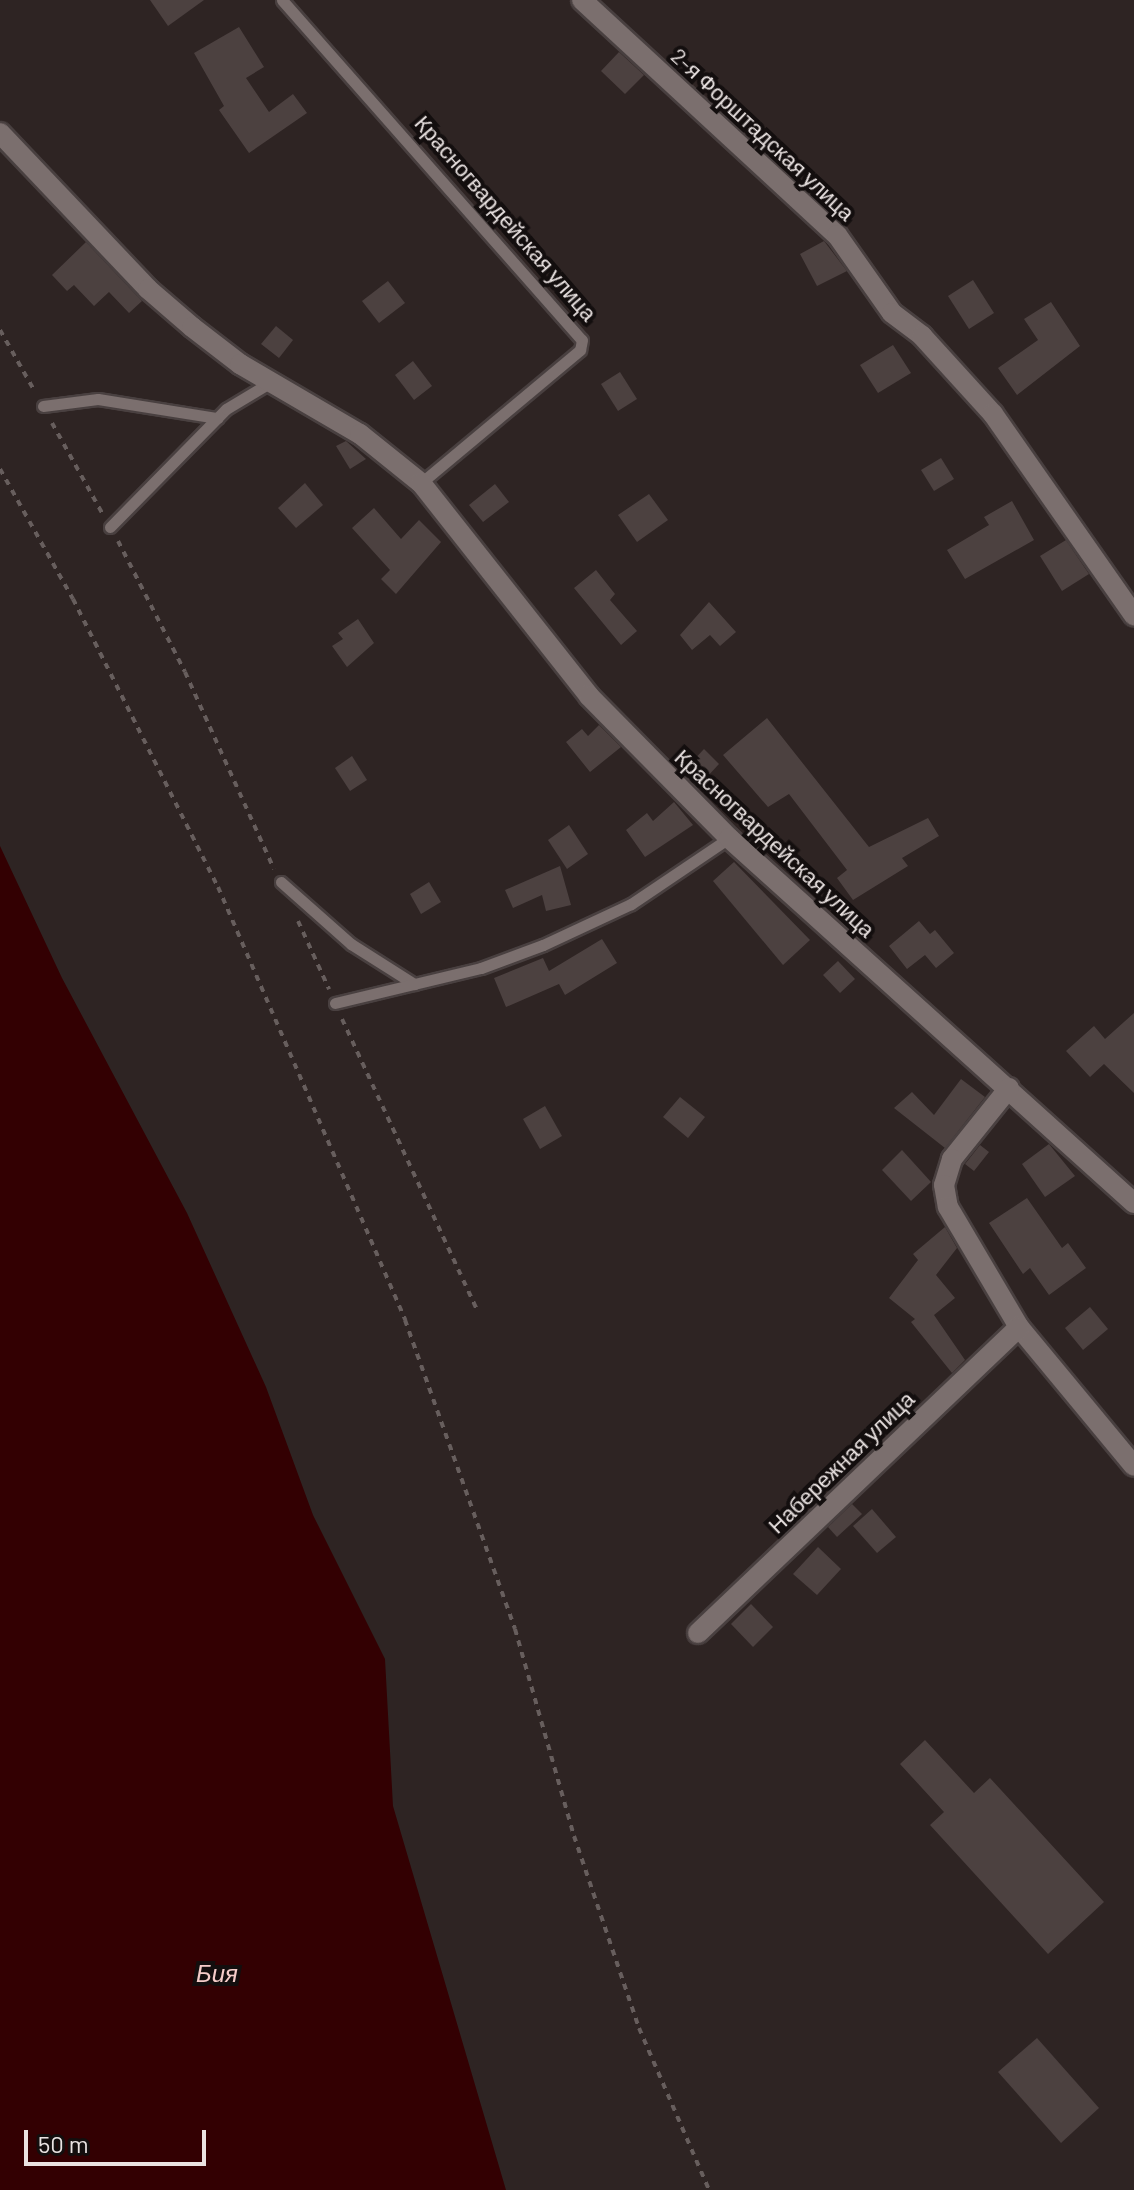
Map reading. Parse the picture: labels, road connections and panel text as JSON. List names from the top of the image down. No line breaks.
{"streets":{"street":["2-я Форштадская улица","Красногвардейская улица","Набережная улица"]},"water":["Бия"],"scale_bar":"50 m"}
